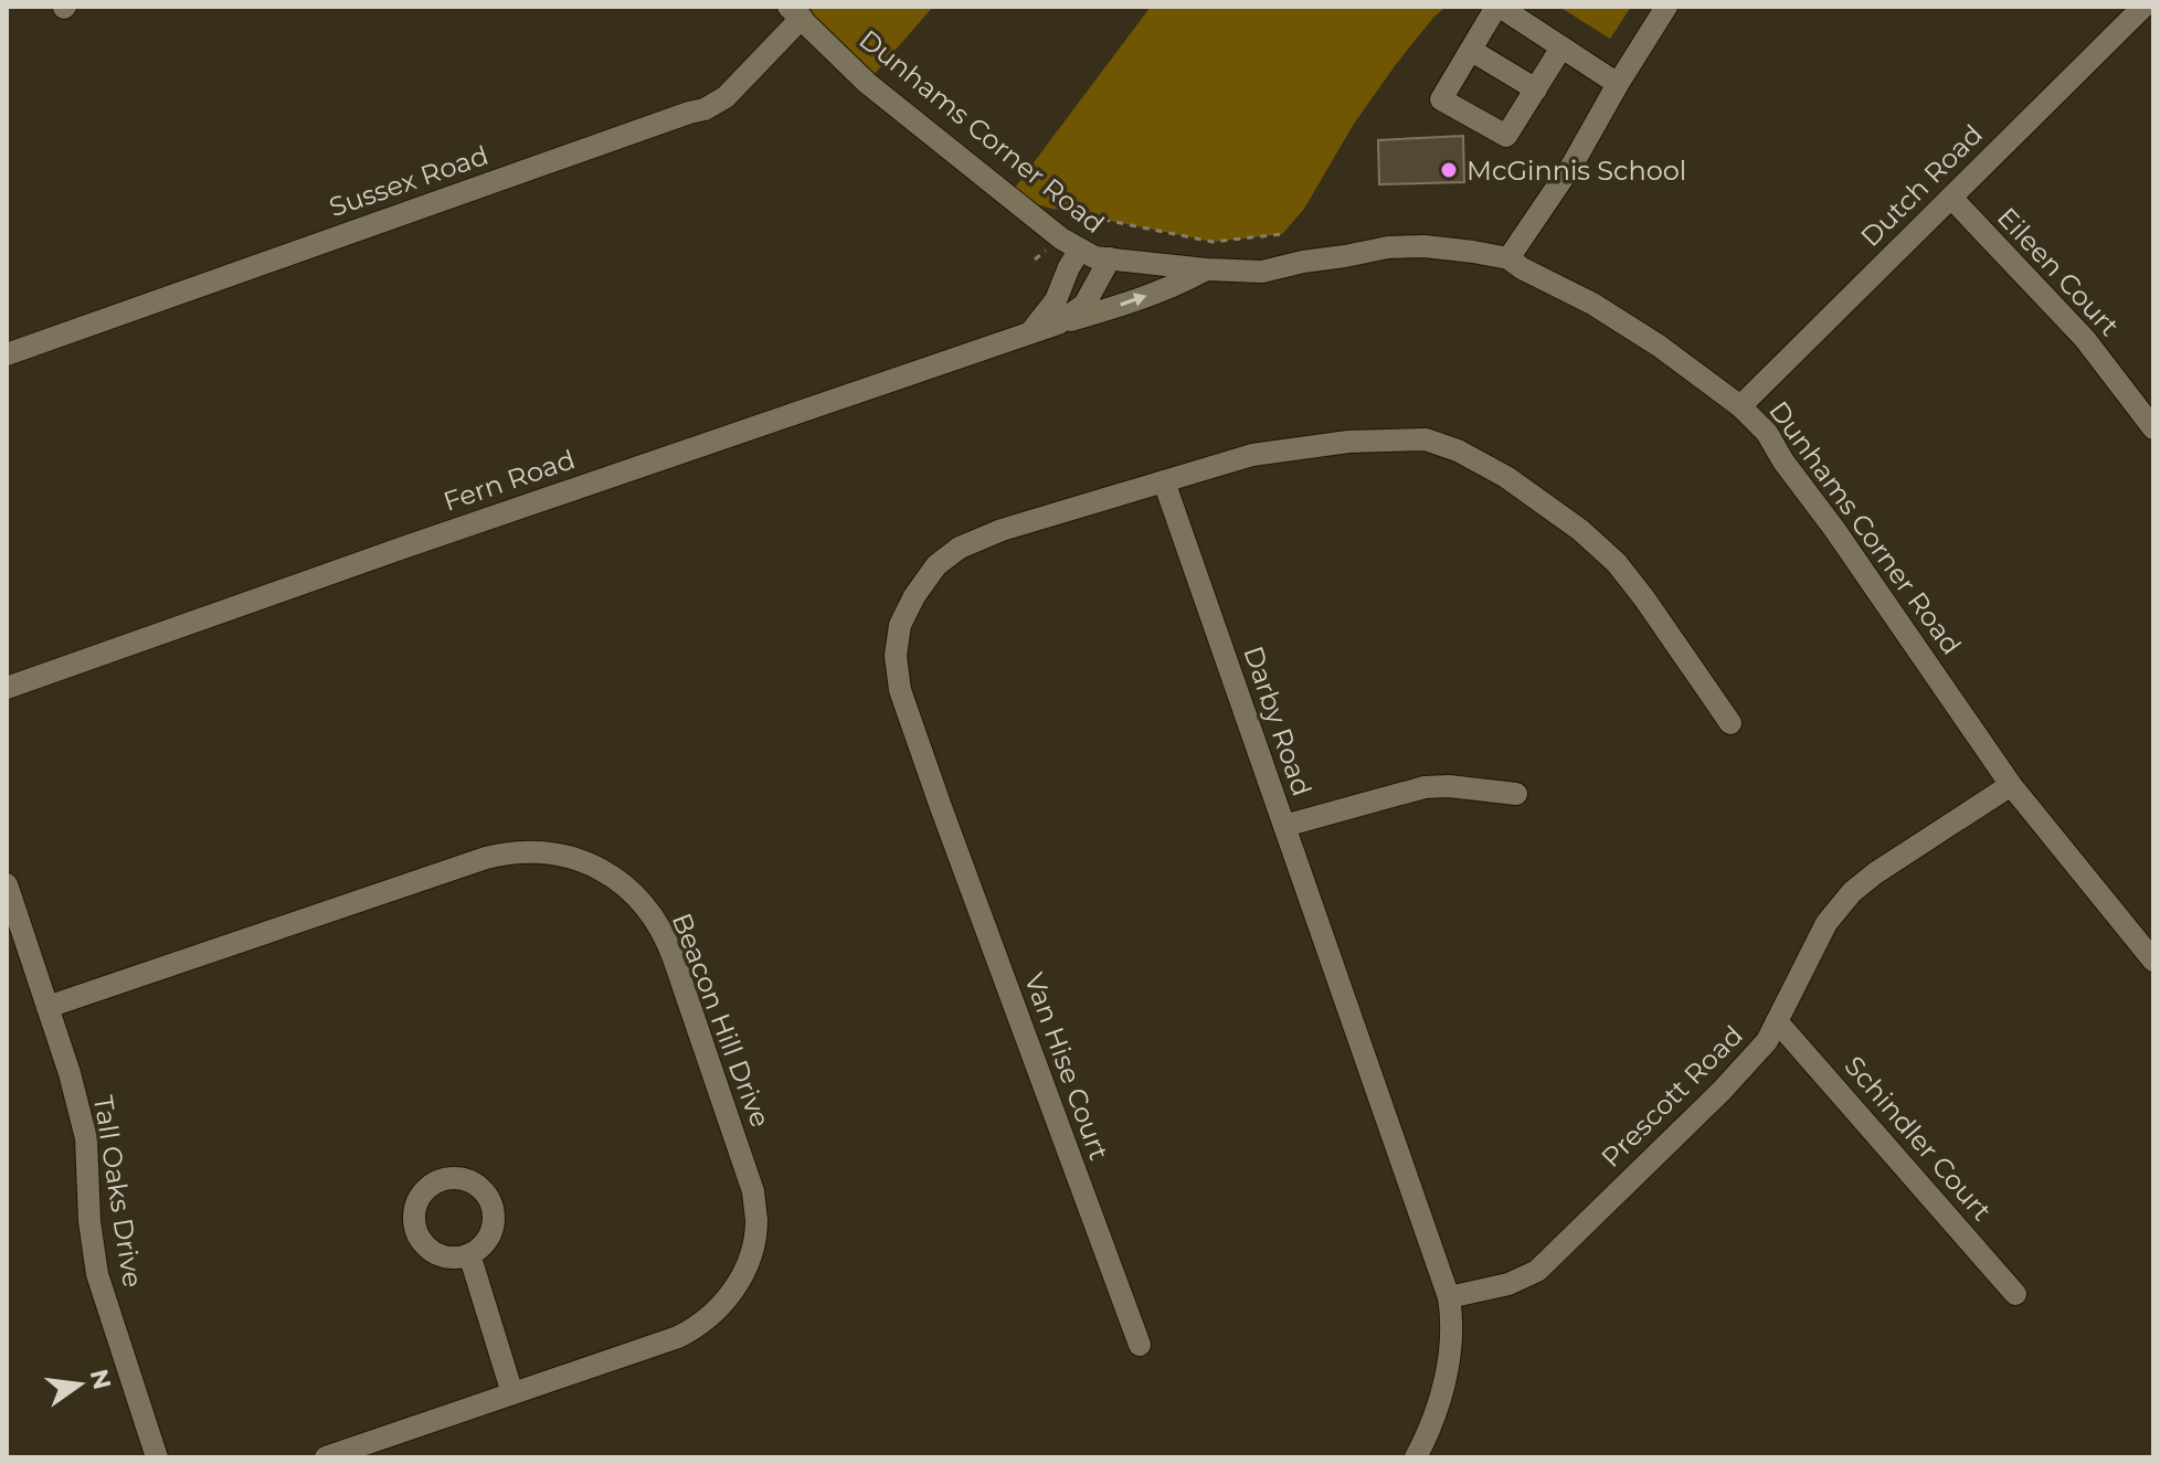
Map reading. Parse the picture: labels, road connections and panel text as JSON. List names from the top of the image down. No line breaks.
{"streets":{"street":["Dunhams Corner Road","Sussex Road","Dutch Road","Eileen Court","Fern Road","Darby Road","Beacon Hill Drive","Van Hise Court","Prescott Road","Schindler Court","Tall Oaks Drive"]},"crossings":[["Dunhams Corner Road","Sussex Road"],["Dunhams Corner Road","Dutch Road"],["Dunhams Corner Road","Fern Road"],["Dunhams Corner Road","Prescott Road"],["Dutch Road","Eileen Court"],["Darby Road","Van Hise Court"],["Darby Road","Prescott Road"],["Beacon Hill Drive","Tall Oaks Drive"],["Prescott Road","Schindler Court"]],"places":["McGinnis School"],"north":"right"}
